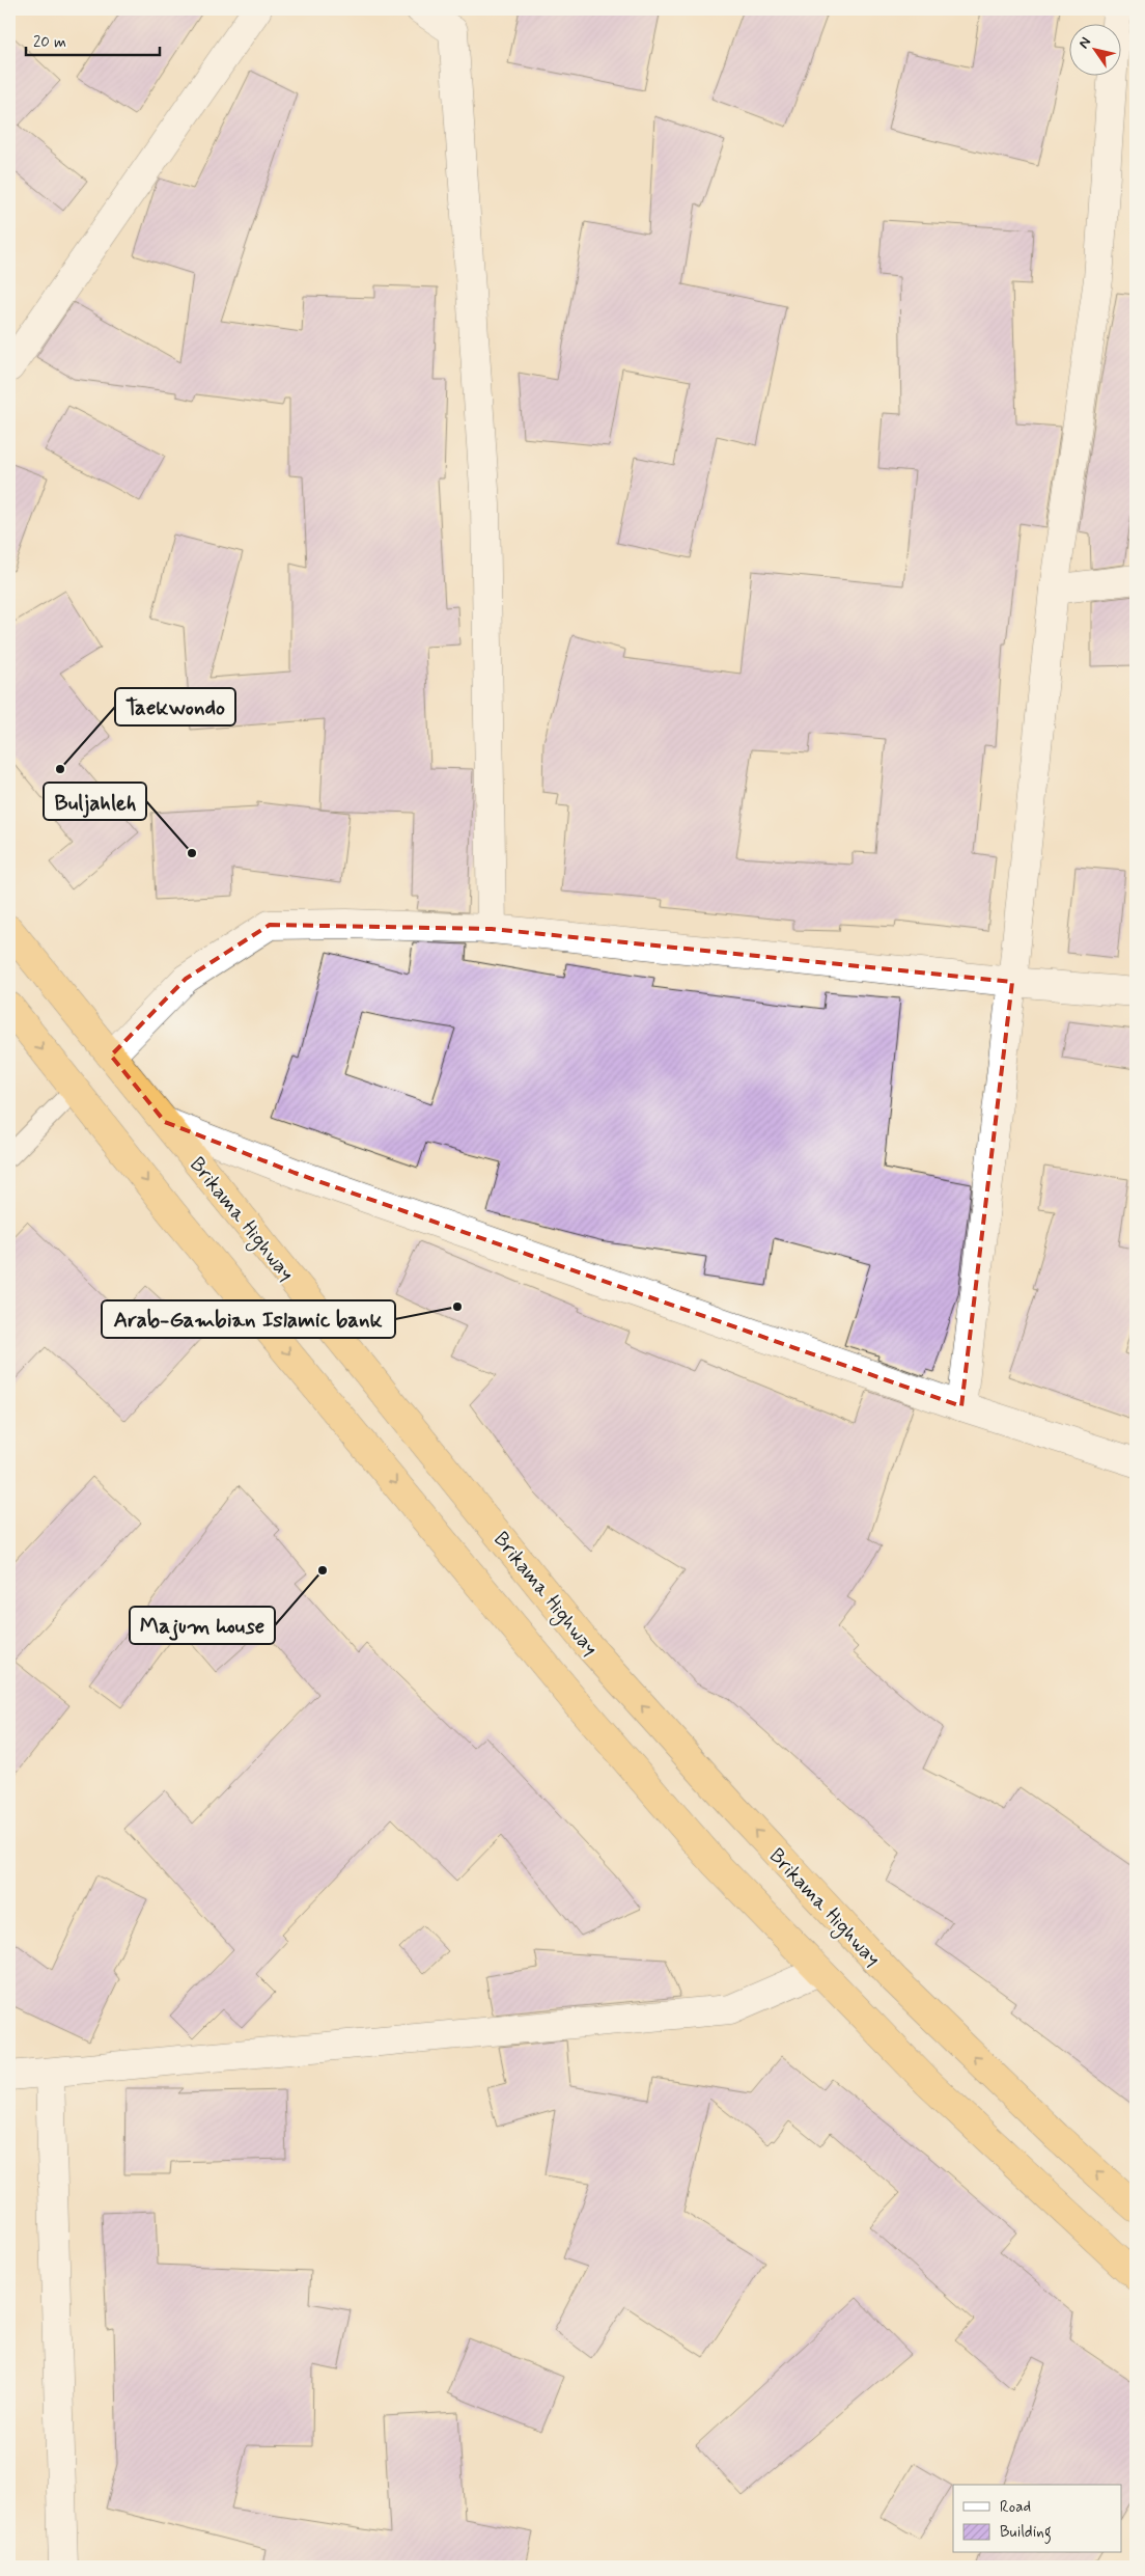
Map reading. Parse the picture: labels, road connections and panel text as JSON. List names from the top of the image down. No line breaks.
{"streets":{"highway":["Brikama Highway"]},"places":["Taekwondo","Buljahleh","Arab-Gambian Islamic bank","Majum house"],"legend":["Road","Building"],"scale_bar":"20 m","north":"top left"}
